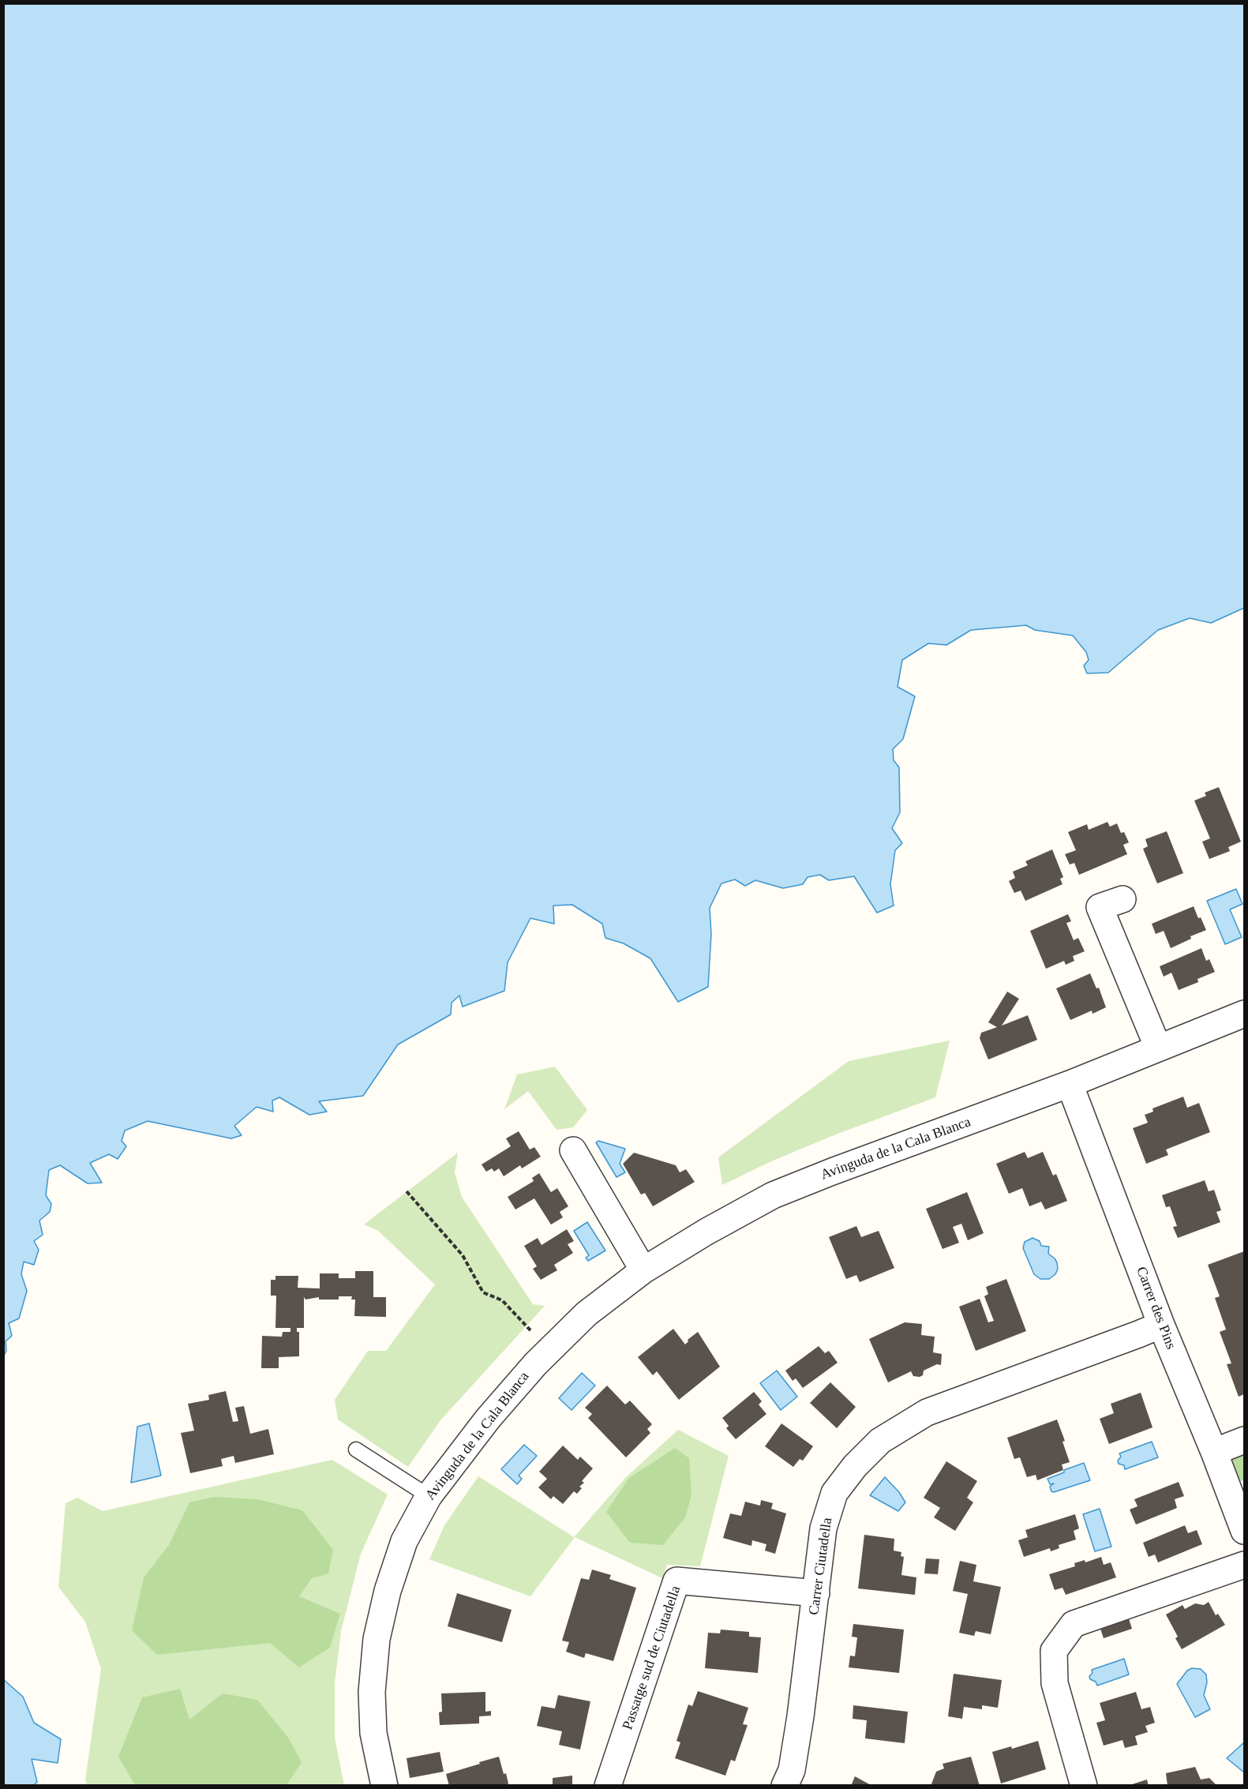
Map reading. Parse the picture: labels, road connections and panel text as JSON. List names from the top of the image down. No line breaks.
{"streets":{"street":["Avinguda de la Cala Blanca","Carrer des Pins","Carrer Ciutadella","Passatge sud de Ciutadella"]},"crossings":[["Avinguda de la Cala Blanca","Carrer des Pins"],["Carrer des Pins","Carrer Ciutadella"],["Carrer Ciutadella","Passatge sud de Ciutadella"]]}
